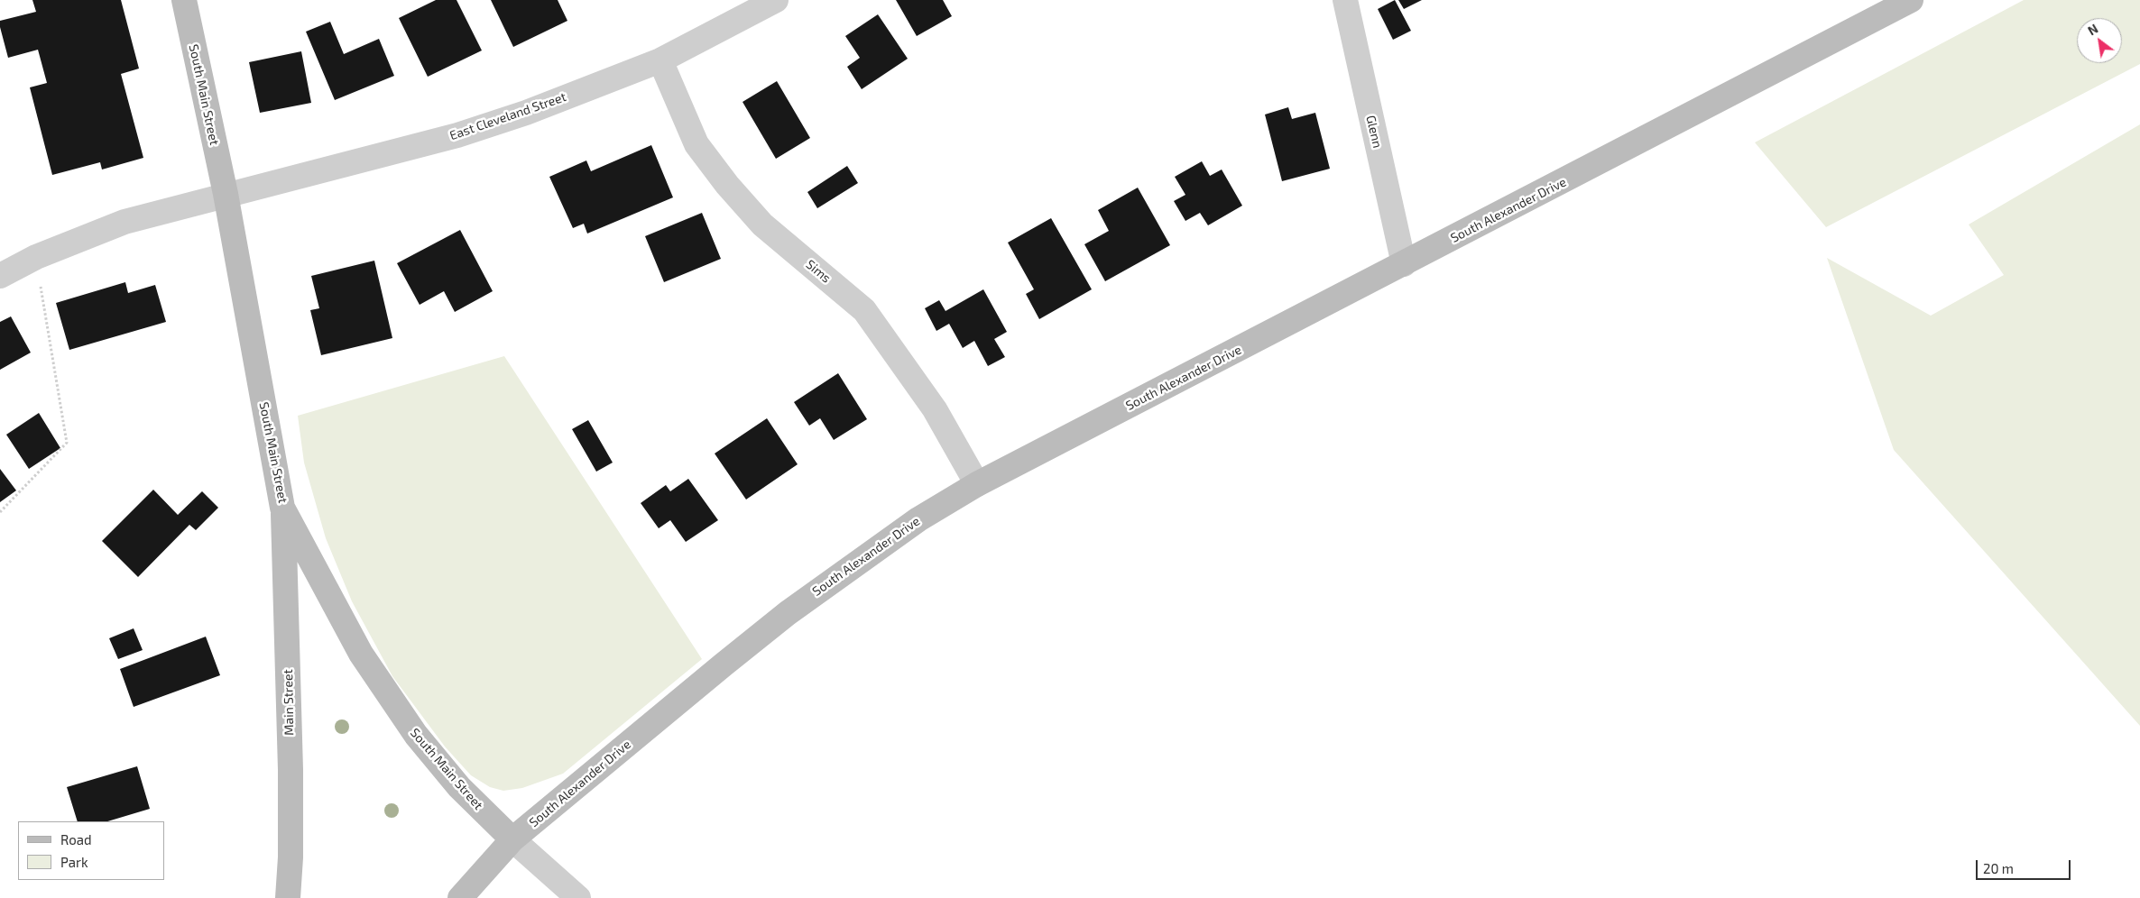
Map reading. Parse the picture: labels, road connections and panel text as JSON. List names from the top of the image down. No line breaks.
{"streets":{"main road":["South Main Street","South Alexander Drive","Main Street"],"street":["East Cleveland Street","Glenn","Sims"]},"crossings":[["South Main Street","East Cleveland Street"],["South Main Street","South Alexander Drive"],["South Main Street","Main Street"],["East Cleveland Street","Sims"],["Glenn","South Alexander Drive"],["South Alexander Drive","Sims"]],"legend":["Road","Park"],"scale_bar":"20 m","north":"top left"}
